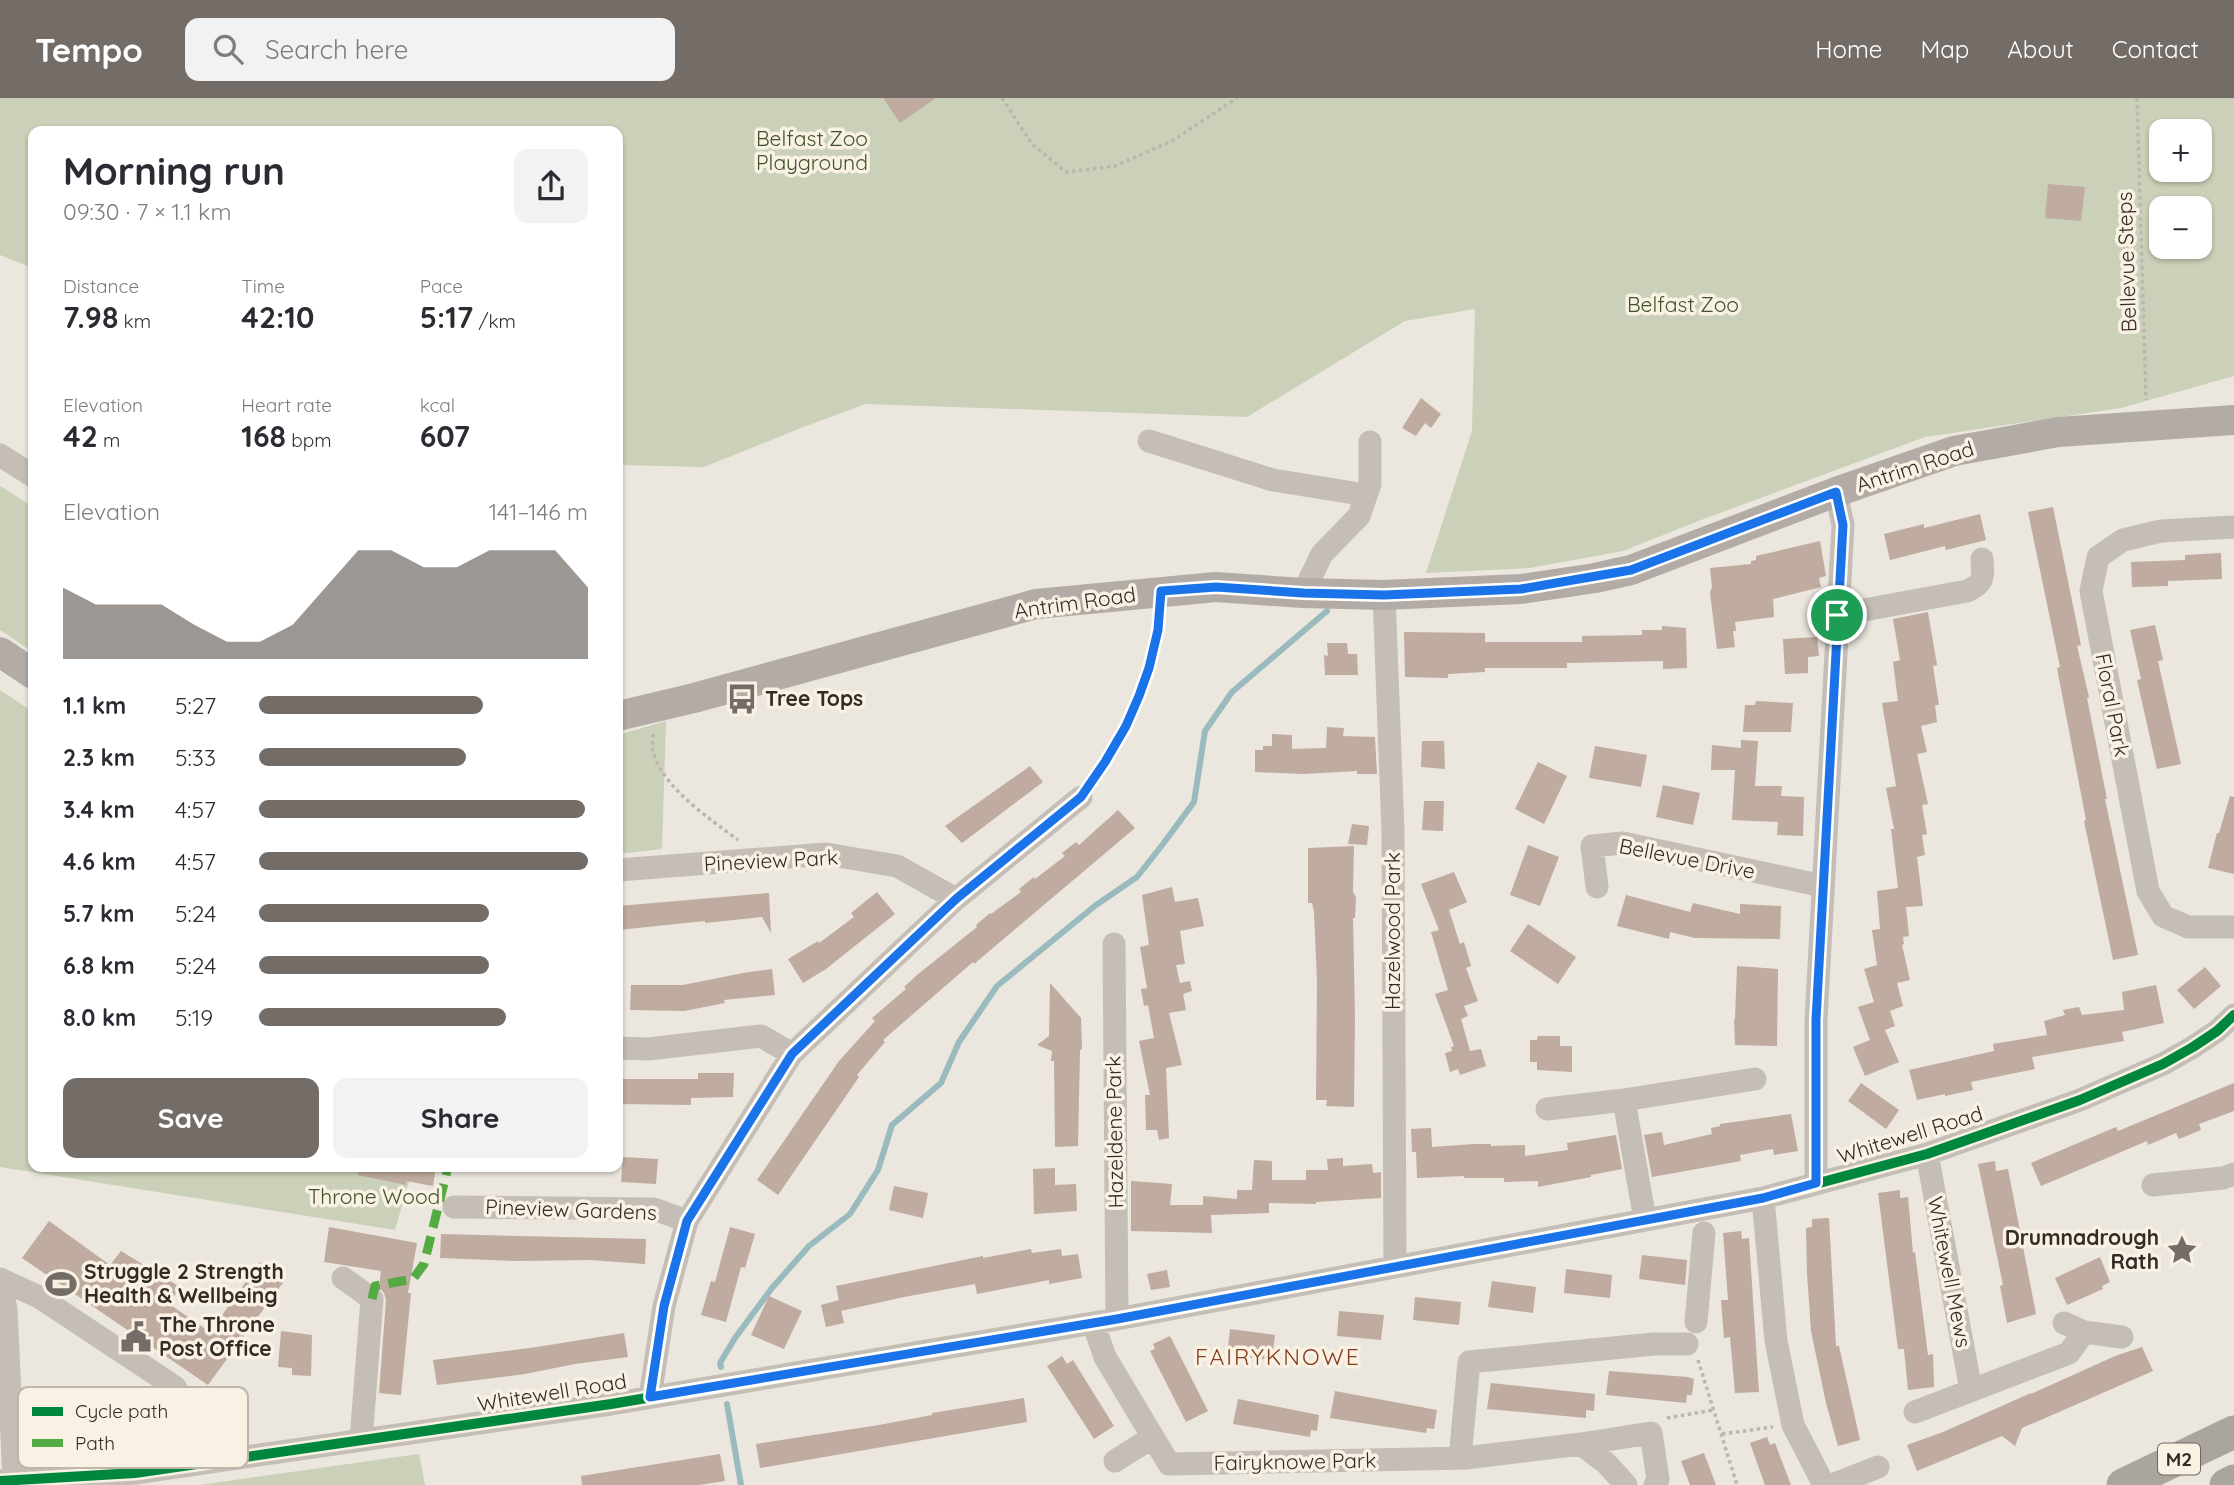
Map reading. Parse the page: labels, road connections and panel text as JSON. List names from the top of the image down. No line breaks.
{"streets":{"highway":["M2"],"main road":["Antrim Road"],"street":["Floral Park","Bellevue Drive","Pineview Park","Hazelwood Park","Hazeldene Park","Whitewell Road","Pineview Gardens","Whitewell Mews","Fairyknowe Park"],"path":["Bellevue Steps"]},"crossings":[["Bellevue Steps","Antrim Road"],["Antrim Road","Hazelwood Park"],["Hazelwood Park","Whitewell Road"],["Hazeldene Park","Whitewell Road"],["Whitewell Road","Whitewell Mews"],["Whitewell Road","Fairyknowe Park"]],"districts":["FAIRYKNOWE"],"parks":["Belfast Zoo Playground","Belfast Zoo","Throne Wood"],"places":{"bus stop":["Tree Tops"],"place":["Drumnadrough Rath"],"sports":["Struggle 2 Strength Health & Wellbeing"],"public building":["The Throne Post Office"]},"legend":["Cycle path","Path"],"page":{"header":"Tempo","search":"Search here","nav":["Home","Map","About","Contact"],"map_buttons":["+","−"],"heading":["Morning run","09:30 · 7 × 1.1 km"],"stats":[["Distance","7.98 km"],["Time","42:10"],["Pace","5:17 /km"],["Elevation","42 m"],["Heart rate","168 bpm"],["kcal","607"]],"chart":["Elevation","141–146 m"],"list":[{"name":"1.1 km","note":"5:27"},{"name":"2.3 km","note":"5:33"},{"name":"3.4 km","note":"4:57"},{"name":"4.6 km","note":"4:57"},{"name":"5.7 km","note":"5:24"},{"name":"6.8 km","note":"5:24"},{"name":"8.0 km","note":"5:19"}],"buttons":["Save","Share"]}}
